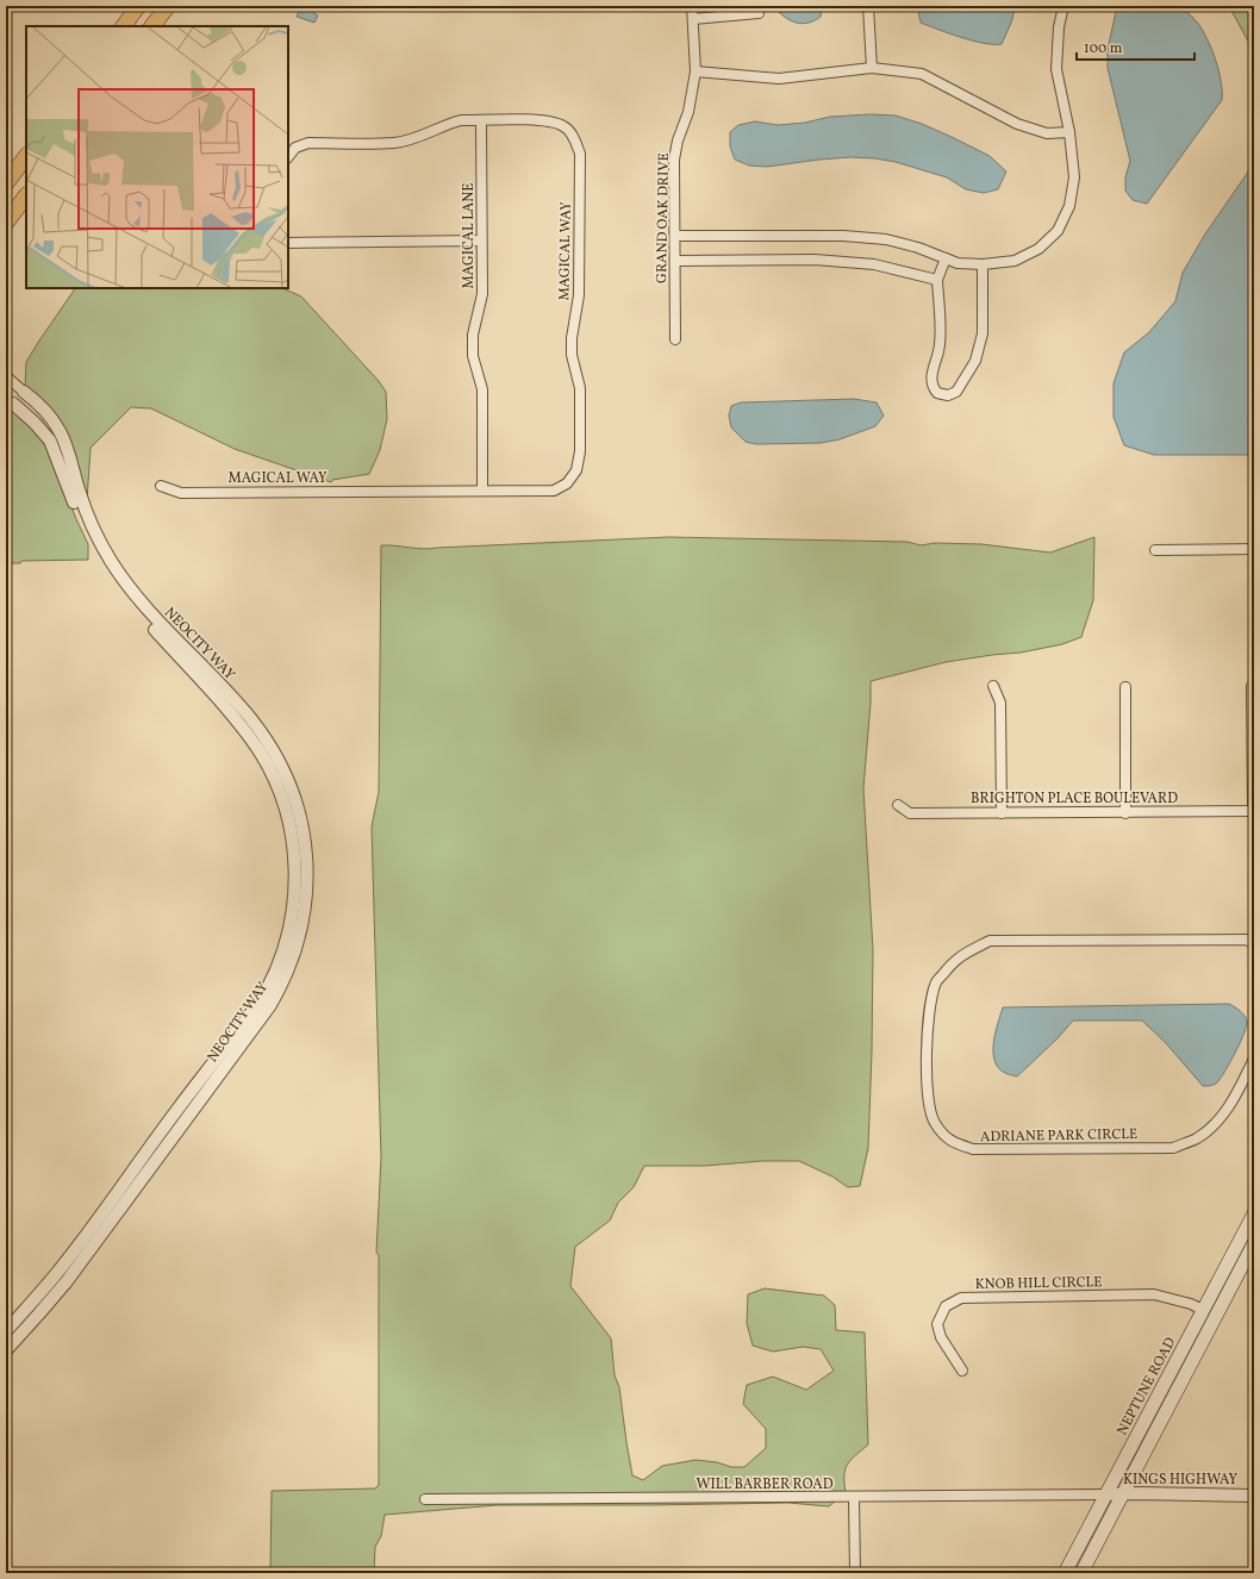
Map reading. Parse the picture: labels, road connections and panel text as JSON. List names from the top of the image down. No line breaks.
{"streets":{"main road":["NEPTUNE ROAD"],"street":["GRAND OAK DRIVE","MAGICAL LANE","MAGICAL WAY","NEOCITY WAY","BRIGHTON PLACE BOULEVARD","ADRIANE PARK CIRCLE","KNOB HILL CIRCLE","KINGS HIGHWAY","WILL BARBER ROAD"]},"crossings":[["MAGICAL LANE","MAGICAL WAY"],["KNOB HILL CIRCLE","NEPTUNE ROAD"],["NEPTUNE ROAD","KINGS HIGHWAY"],["NEPTUNE ROAD","WILL BARBER ROAD"],["KINGS HIGHWAY","WILL BARBER ROAD"]],"scale_bar":"100 m"}
